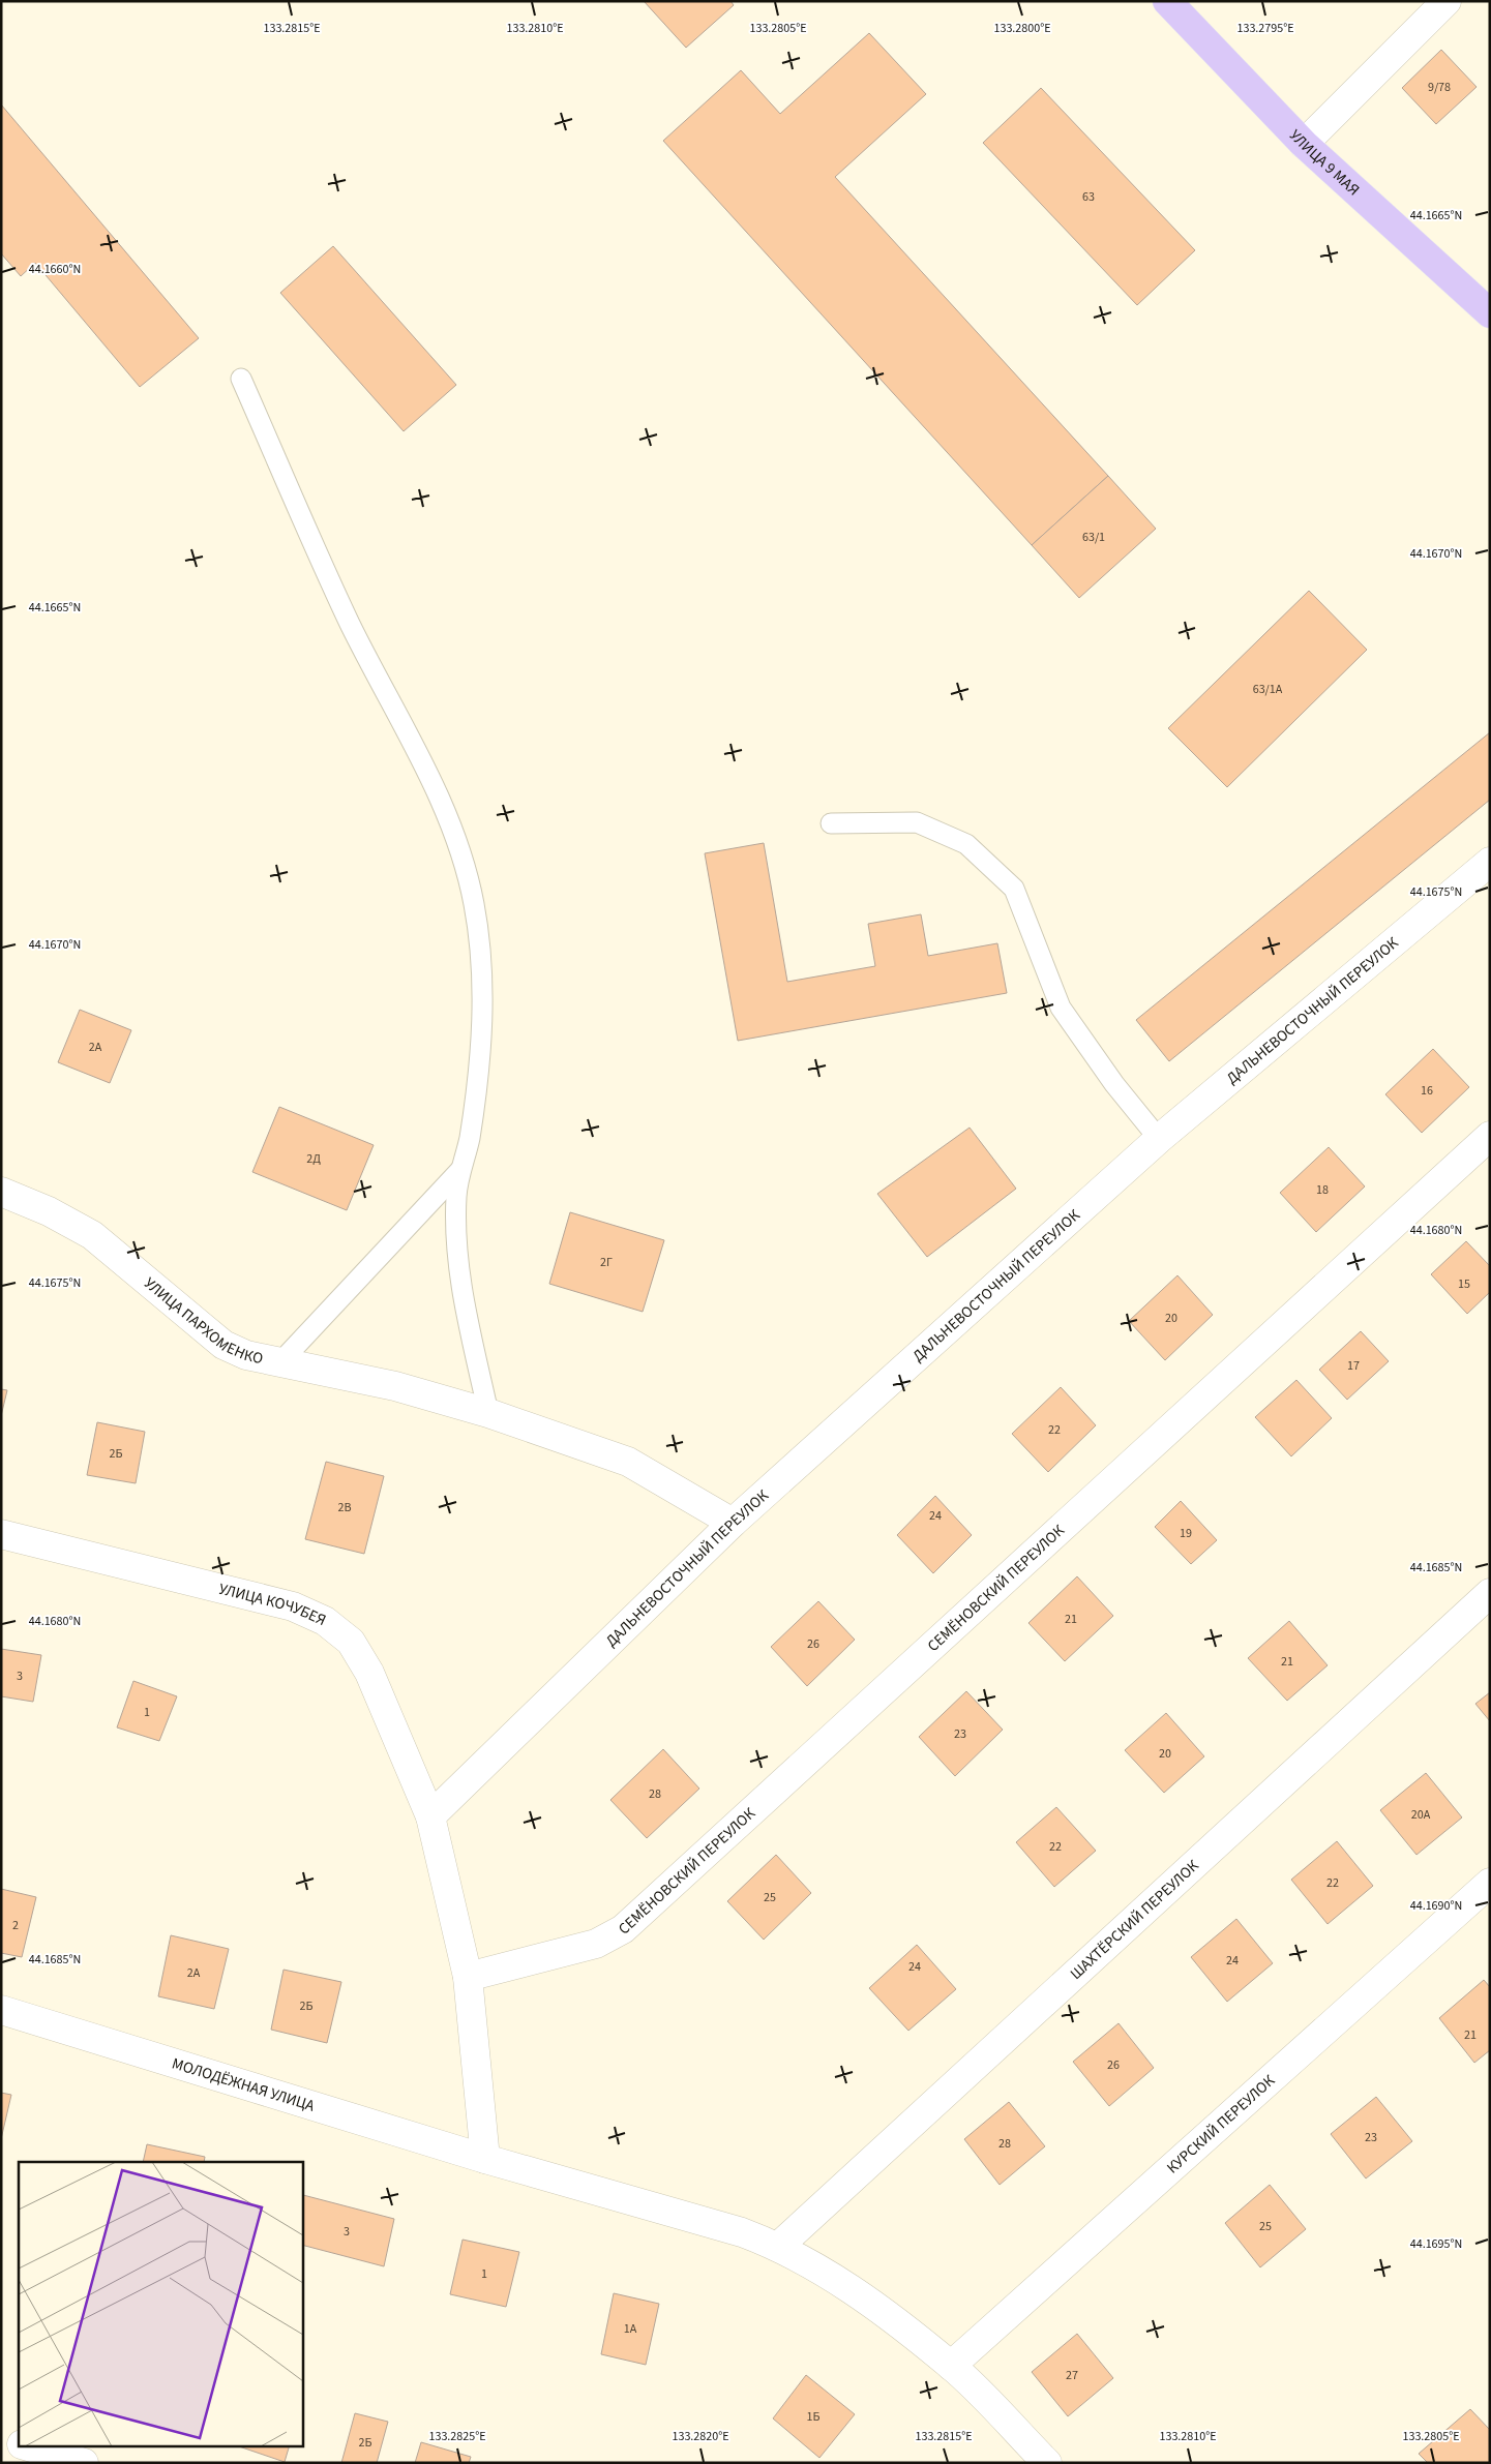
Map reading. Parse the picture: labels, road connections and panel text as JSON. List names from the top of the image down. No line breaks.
{"streets":{"main road":["УЛИЦА 9 МАЯ"],"street":["ДАЛЬНЕВОСТОЧНЫЙ ПЕРЕУЛОК","УЛИЦА ПАРХОМЕНКО","СЕМЁНОВСКИЙ ПЕРЕУЛОК","УЛИЦА КОЧУБЕЯ","ШАХТЁРСКИЙ ПЕРЕУЛОК","МОЛОДЁЖНАЯ УЛИЦА","КУРСКИЙ ПЕРЕУЛОК"]},"crossings":[["ДАЛЬНЕВОСТОЧНЫЙ ПЕРЕУЛОК","УЛИЦА ПАРХОМЕНКО"],["ДАЛЬНЕВОСТОЧНЫЙ ПЕРЕУЛОК","УЛИЦА КОЧУБЕЯ"],["СЕМЁНОВСКИЙ ПЕРЕУЛОК","УЛИЦА КОЧУБЕЯ"],["УЛИЦА КОЧУБЕЯ","МОЛОДЁЖНАЯ УЛИЦА"],["ШАХТЁРСКИЙ ПЕРЕУЛОК","МОЛОДЁЖНАЯ УЛИЦА"],["МОЛОДЁЖНАЯ УЛИЦА","КУРСКИЙ ПЕРЕУЛОК"]],"house_numbers":["9/78","63","63/1","63/1А","2А","16","2Д","18","2Г","15","20","17","22","2Б","2В","24","19","21","26","21","3","1","23","20","28","20А","22","22","25","2","24","24","2А","2Б","21","26","23","28","25","3","1","1А","27","1Б","2Б"],"coordinates":["133.2815°E","133.2810°E","133.2805°E","133.2800°E","133.2795°E","44.1665°N","44.1660°N","44.1670°N","44.1675°N","44.1680°N","44.1685°N","44.1690°N","44.1695°N","133.2825°E","133.2820°E"]}
